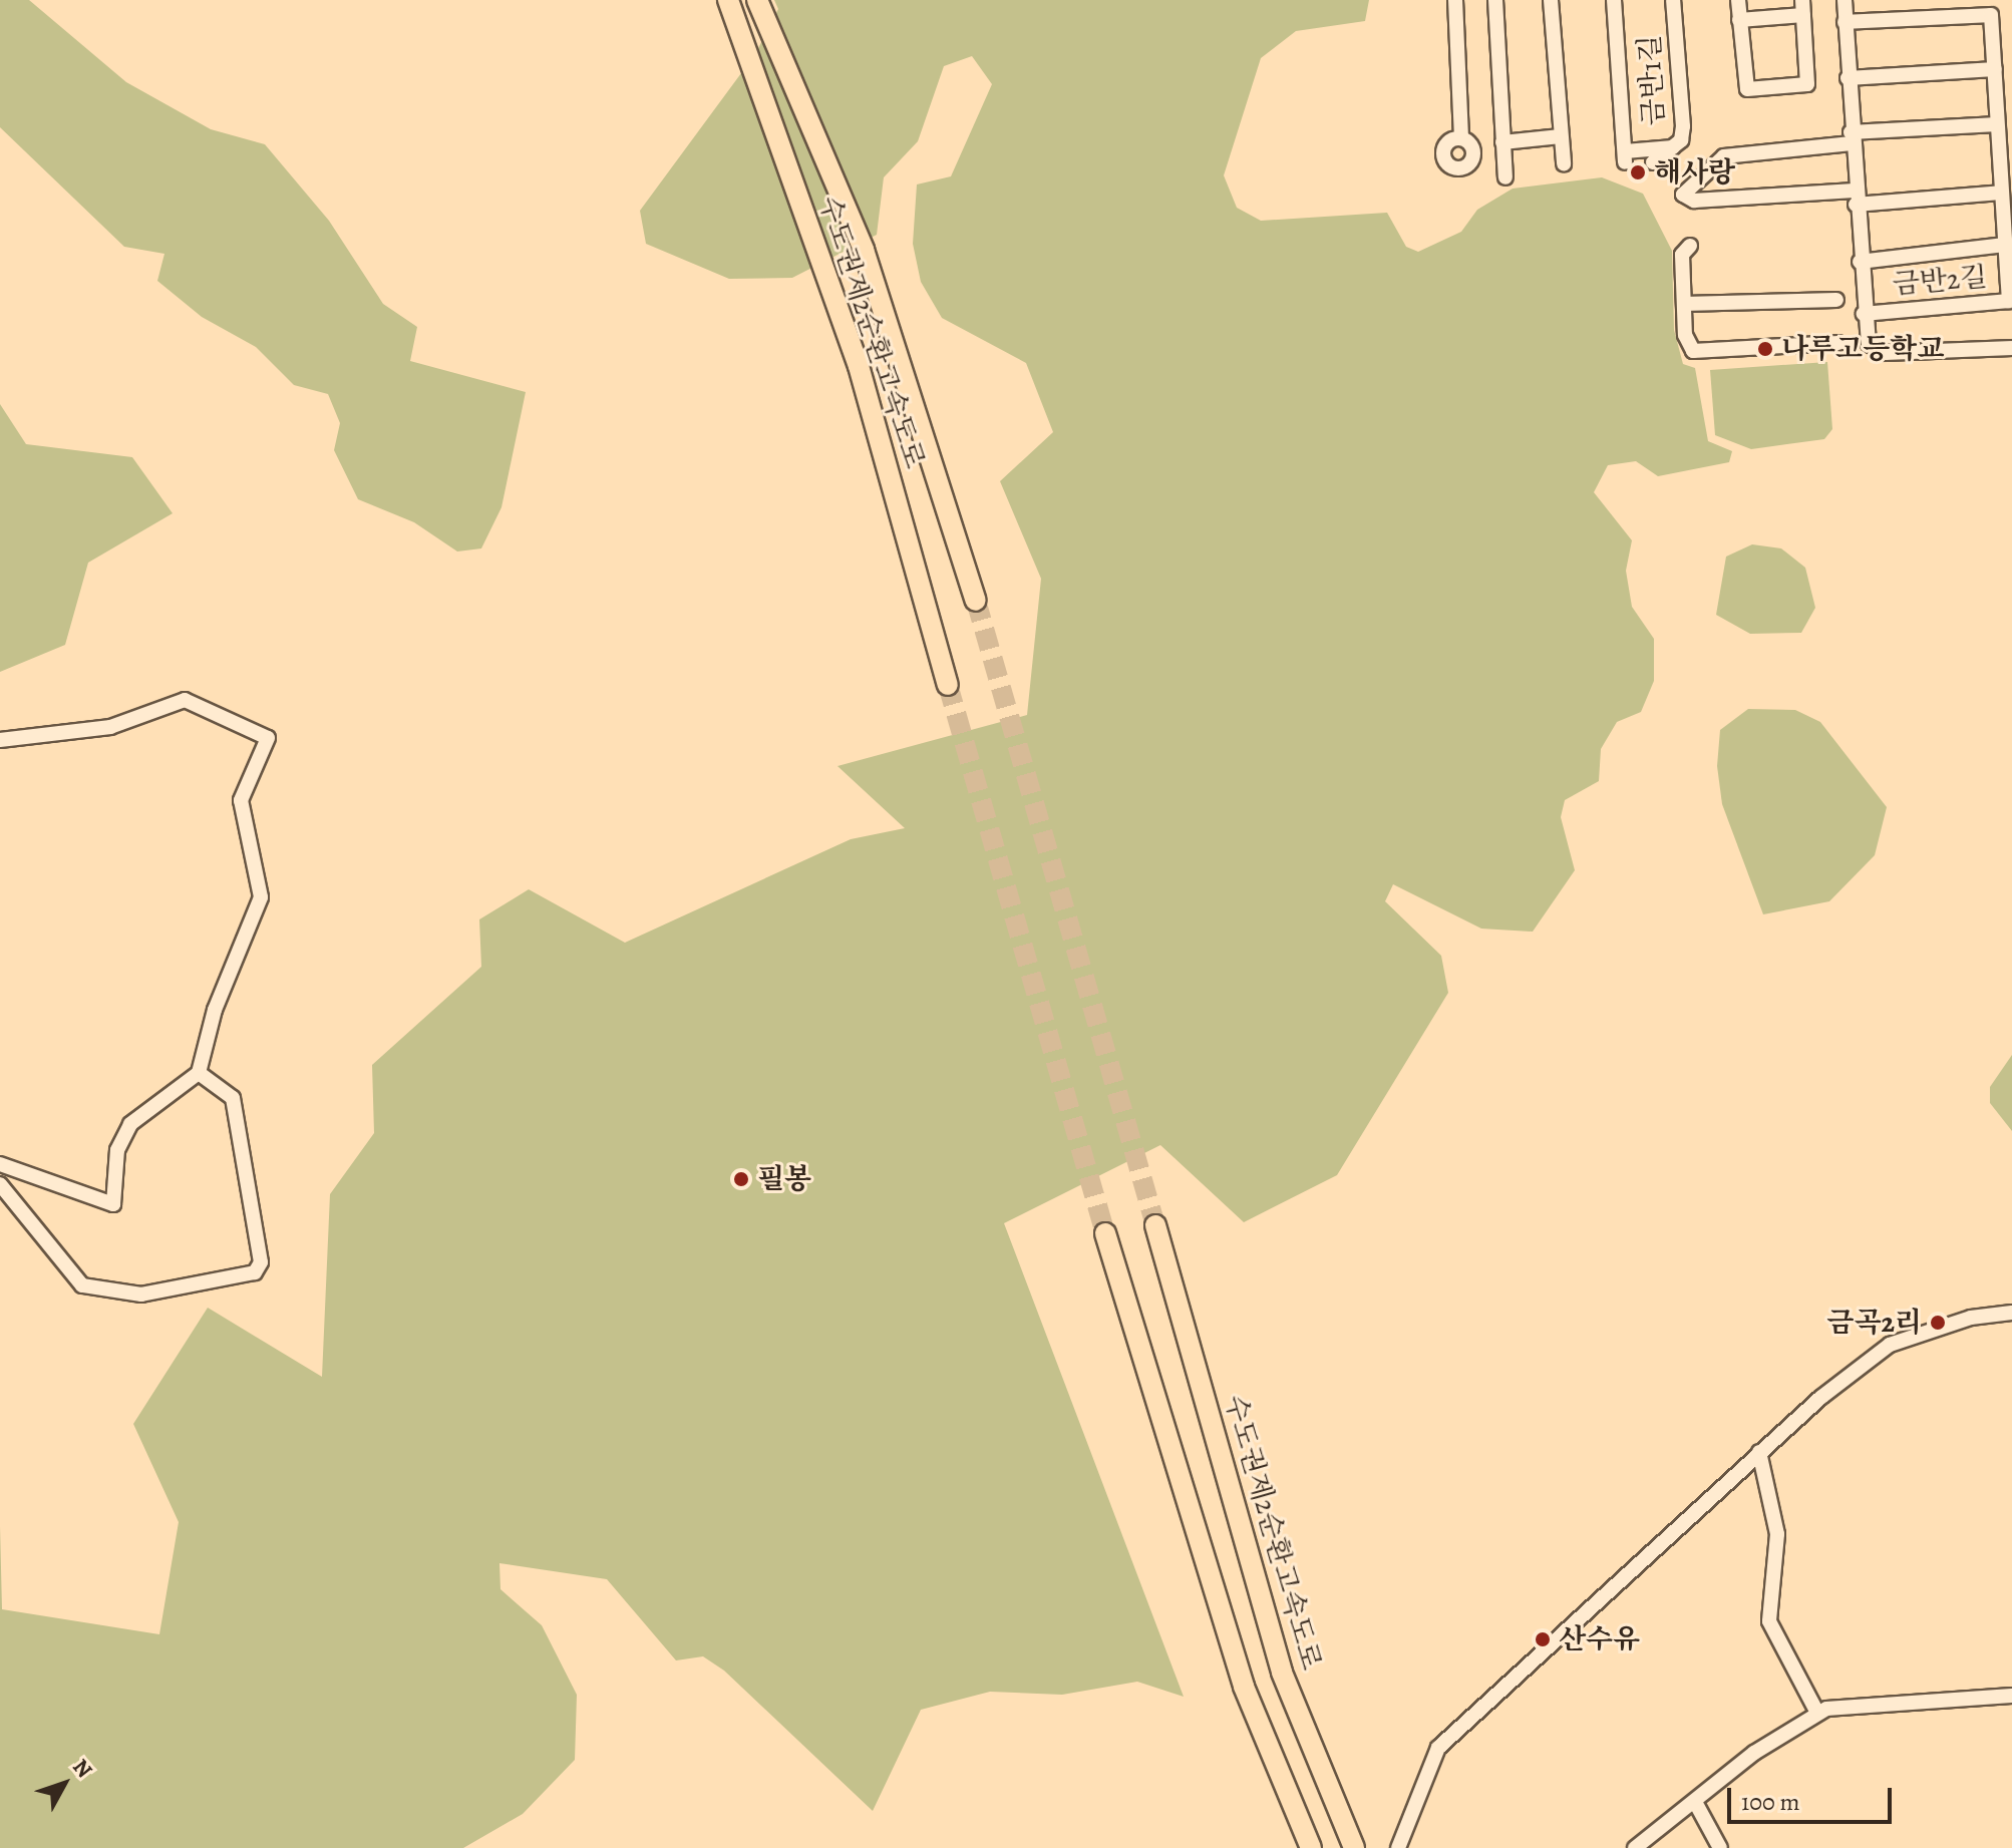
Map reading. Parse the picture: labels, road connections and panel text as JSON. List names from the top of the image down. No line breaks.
{"streets":{"highway":["수도권제2순환고속도로"],"street":["금반1길","금반2길"]},"places":["해사랑","나루고등학교","필봉","금곡2리","산수유"],"scale_bar":"100 m","north":"top right"}
